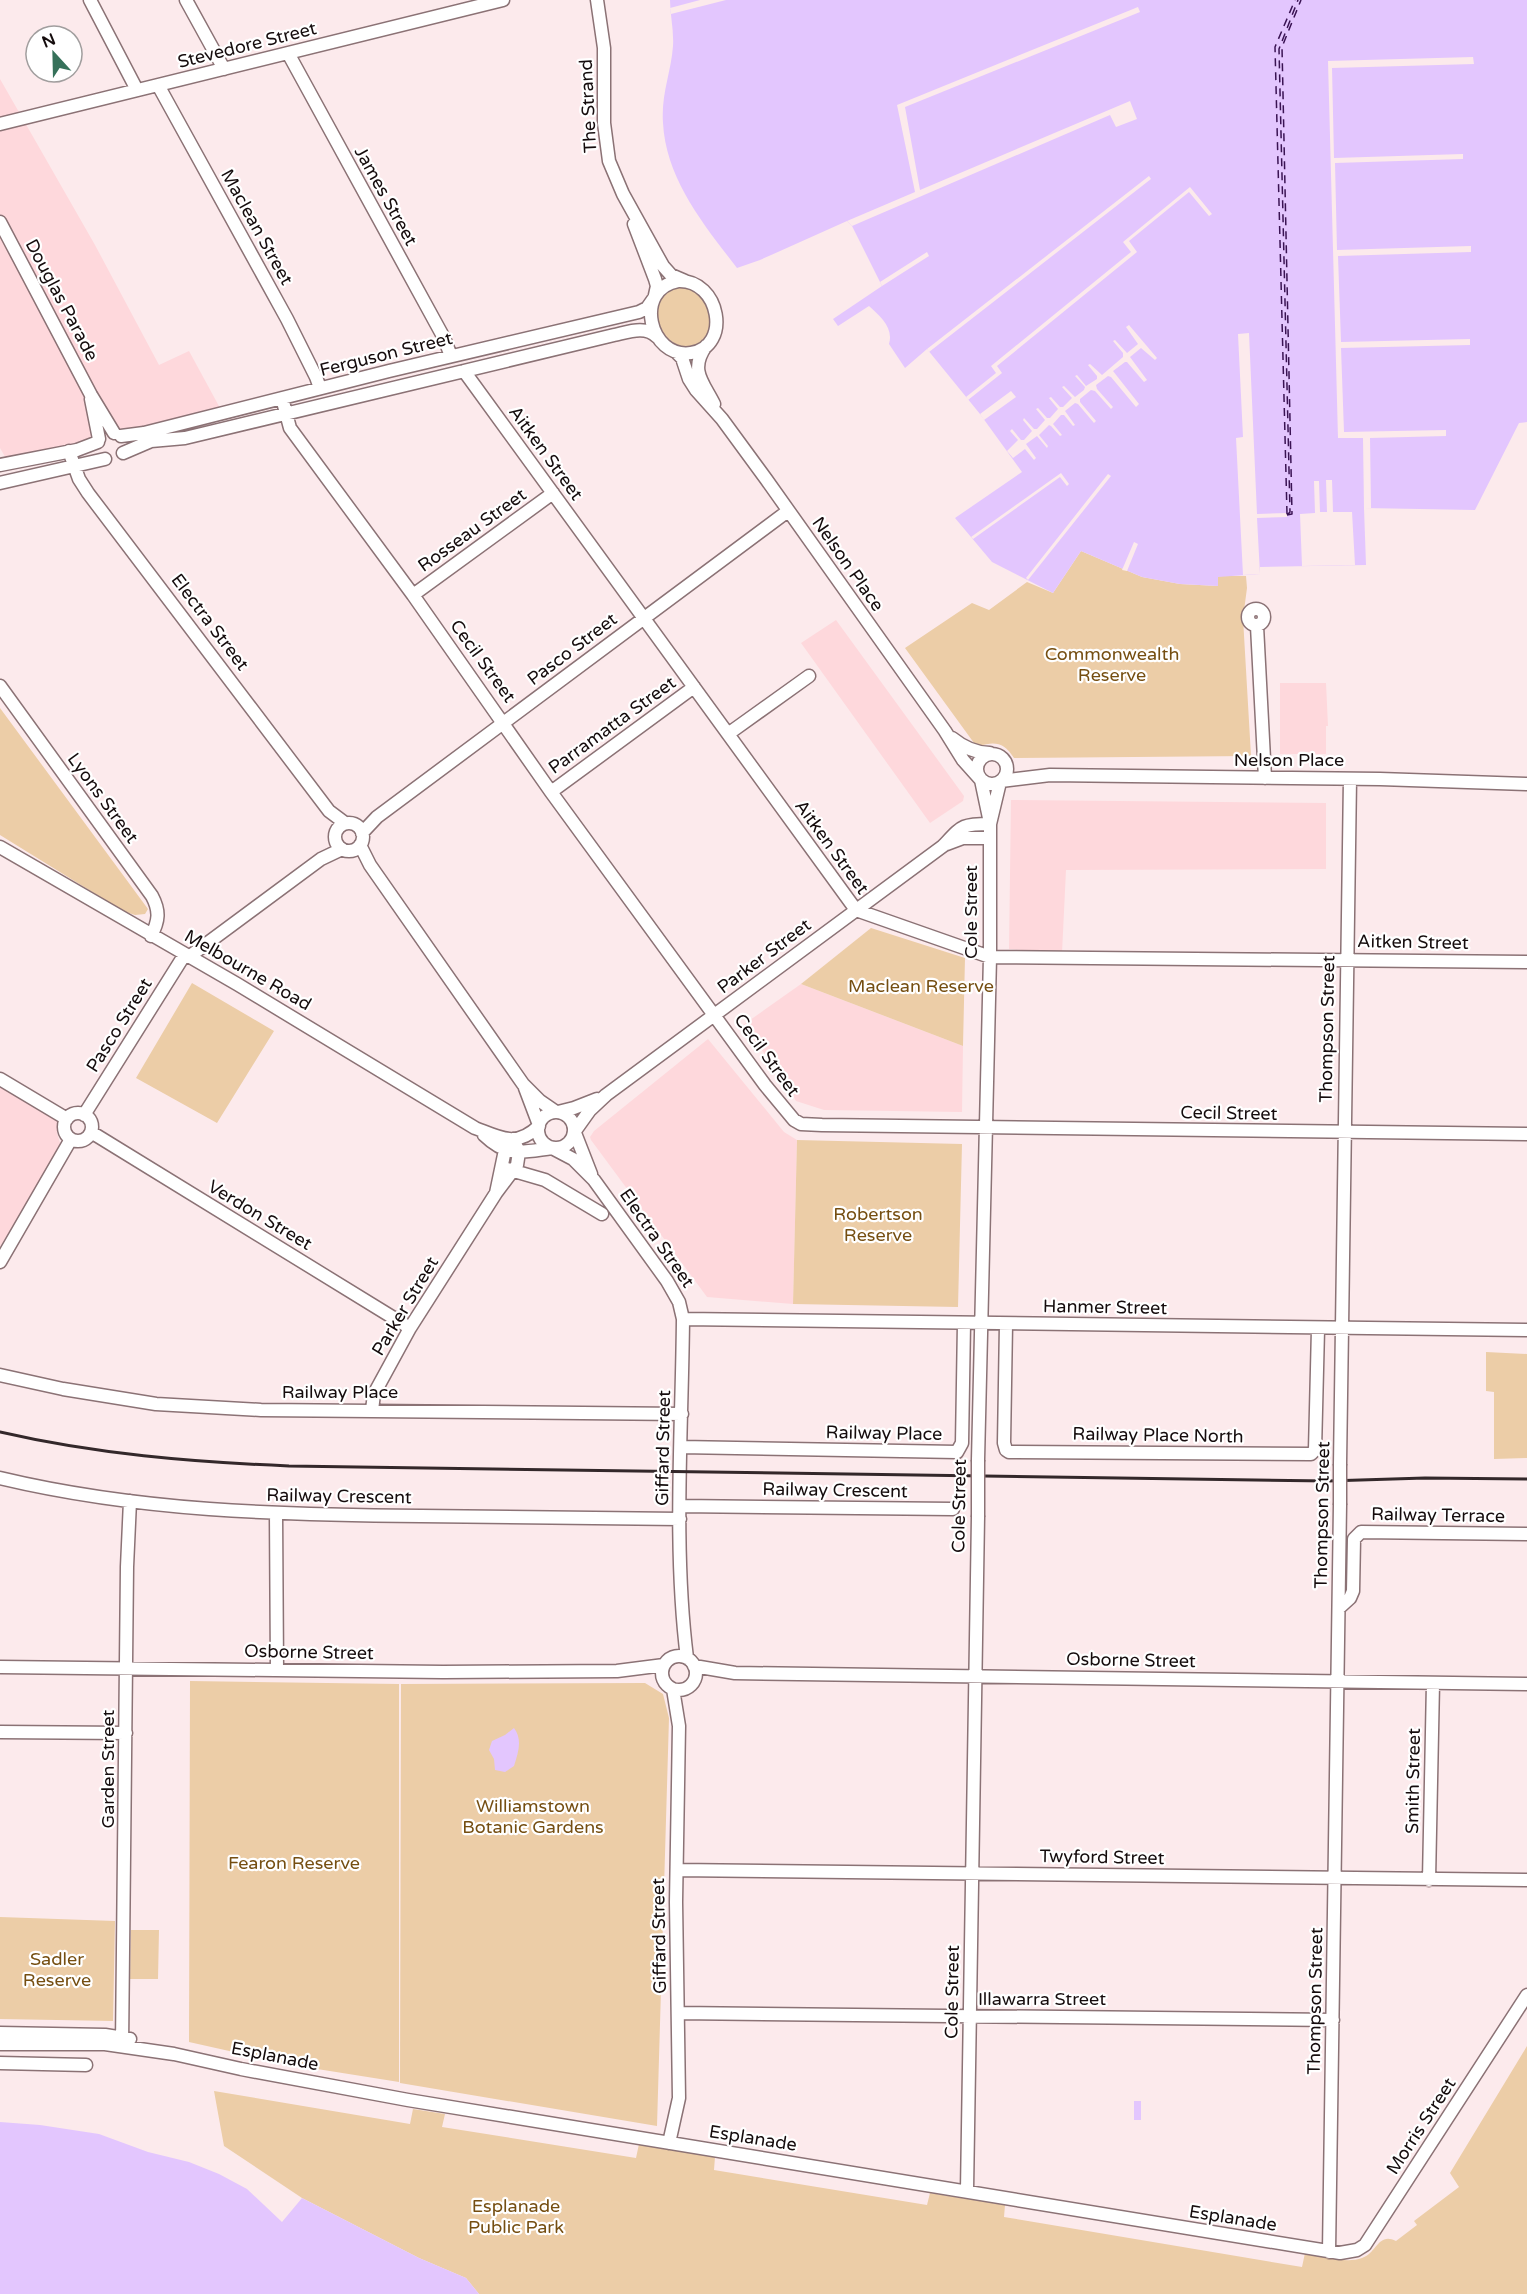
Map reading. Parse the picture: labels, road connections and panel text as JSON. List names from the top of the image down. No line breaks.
{"streets":{"street":["Stevedore Street","The Strand","James Street","Maclean Street","Douglas Parade","Ferguson Street","Aitken Street","Rosseau Street","Nelson Place","Electra Street","Pasco Street","Cecil Street","Parramatta Street","Lyons Street","Cole Street","Parker Street","Melbourne Road","Thompson Street","Verdon Street","Hanmer Street","Railway Place","Railway Place North","Giffard Street","Railway Crescent","Railway Terrace","Osborne Street","Garden Street","Smith Street","Twyford Street","Illawarra Street","Esplanade","Morris Street"]},"crossings":[["Stevedore Street","James Street"],["Stevedore Street","Maclean Street"],["The Strand","Ferguson Street"],["The Strand","Nelson Place"],["James Street","Ferguson Street"],["Maclean Street","Ferguson Street"],["Douglas Parade","Ferguson Street"],["Ferguson Street","Aitken Street"],["Ferguson Street","Nelson Place"],["Ferguson Street","Cecil Street"],["Aitken Street","Rosseau Street"],["Aitken Street","Pasco Street"],["Aitken Street","Parramatta Street"],["Aitken Street","Cole Street"],["Aitken Street","Parker Street"],["Aitken Street","Thompson Street"],["Rosseau Street","Cecil Street"],["Nelson Place","Pasco Street"],["Nelson Place","Cole Street"],["Nelson Place","Thompson Street"],["Electra Street","Pasco Street"],["Electra Street","Parker Street"],["Electra Street","Melbourne Road"],["Electra Street","Hanmer Street"],["Electra Street","Giffard Street"],["Pasco Street","Cecil Street"],["Pasco Street","Melbourne Road"],["Pasco Street","Verdon Street"],["Cecil Street","Parramatta Street"],["Cecil Street","Cole Street"],["Cecil Street","Parker Street"],["Cecil Street","Thompson Street"],["Lyons Street","Melbourne Road"],["Cole Street","Parker Street"],["Cole Street","Hanmer Street"],["Cole Street","Osborne Street"],["Cole Street","Twyford Street"],["Cole Street","Illawarra Street"],["Cole Street","Esplanade"],["Parker Street","Melbourne Road"],["Parker Street","Verdon Street"],["Parker Street","Railway Place"],["Thompson Street","Hanmer Street"],["Thompson Street","Railway Terrace"],["Thompson Street","Osborne Street"],["Thompson Street","Twyford Street"],["Thompson Street","Illawarra Street"],["Thompson Street","Esplanade"],["Thompson Street","Morris Street"],["Hanmer Street","Railway Place"],["Hanmer Street","Railway Place North"],["Hanmer Street","Giffard Street"],["Railway Place","Giffard Street"],["Giffard Street","Railway Crescent"],["Giffard Street","Osborne Street"],["Giffard Street","Twyford Street"],["Giffard Street","Illawarra Street"],["Giffard Street","Esplanade"],["Railway Crescent","Garden Street"],["Osborne Street","Garden Street"],["Osborne Street","Smith Street"],["Garden Street","Esplanade"],["Smith Street","Twyford Street"],["Esplanade","Morris Street"]],"parks":["Commonwealth Reserve","Maclean Reserve","Robertson Reserve","Williamstown Botanic Gardens","Fearon Reserve","Sadler Reserve","Esplanade Public Park"],"north":"top"}
